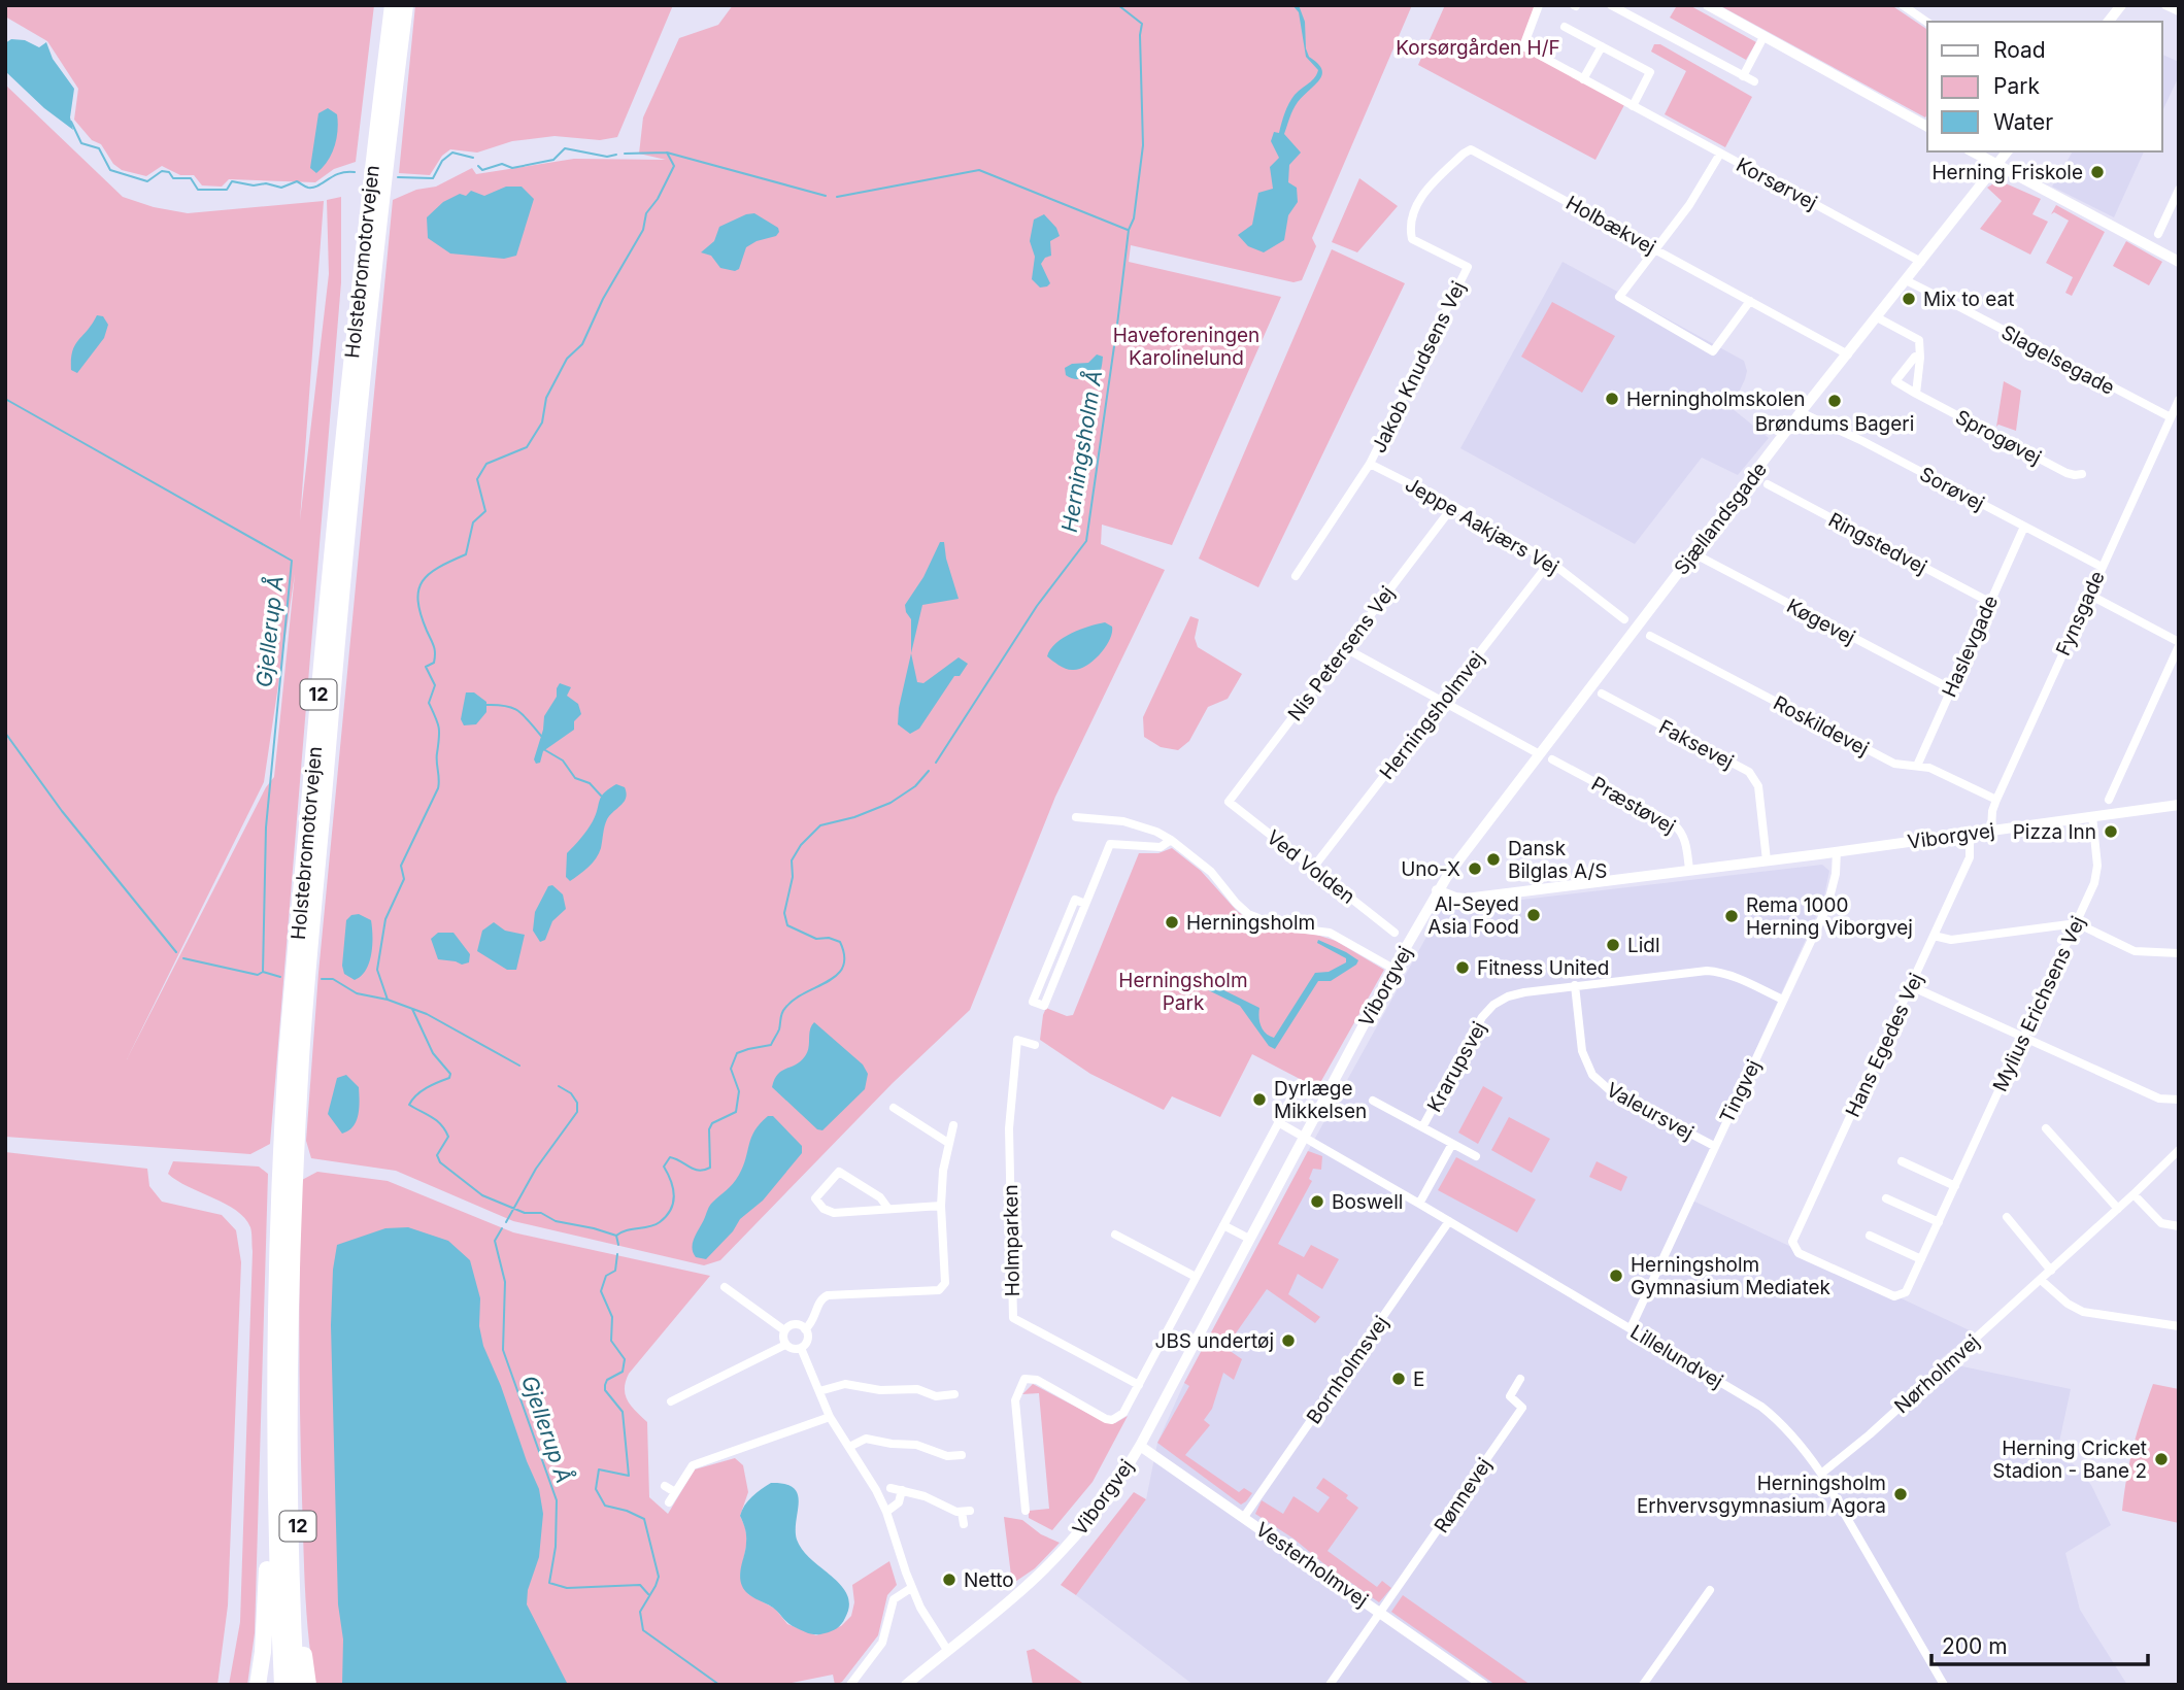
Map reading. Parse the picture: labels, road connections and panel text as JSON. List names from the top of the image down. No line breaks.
{"streets":{"highway":["Holstebromotorvejen","12"],"street":["Korsørvej","Holbækvej","Slagelsegade","Jakob Knudsens Vej","Sprogøvej","Sorøvej","Sjællandsgade","Jeppe Aakjærs Vej","Ringstedvej","Fynsgade","Køgevej","Haslevgade","Nis Petersens Vej","Herningsholmvej","Roskildevej","Faksevej","Præstøvej","Viborgvej","Ved Volden","Mylius Erichsens Vej","Hans Egedes Vej","Krarupsvej","Tingvej","Valeursvej","Holmparken","Lillelundvej","Bornholmsvej","Nørholmvej","Rønnevej","Vesterholmvej"]},"crossings":[["Korsørvej","Sjællandsgade"],["Holbækvej","Jakob Knudsens Vej"],["Holbækvej","Sjællandsgade"],["Holstebromotorvejen","12"],["Slagelsegade","Sjællandsgade"],["Slagelsegade","Fynsgade"],["Jakob Knudsens Vej","Jeppe Aakjærs Vej"],["Sorøvej","Sjællandsgade"],["Sorøvej","Fynsgade"],["Sorøvej","Haslevgade"],["Sjællandsgade","Køgevej"],["Sjællandsgade","Viborgvej"],["Jeppe Aakjærs Vej","Nis Petersens Vej"],["Jeppe Aakjærs Vej","Herningsholmvej"],["Ringstedvej","Haslevgade"],["Fynsgade","Roskildevej"],["Fynsgade","Viborgvej"],["Køgevej","Haslevgade"],["Haslevgade","Roskildevej"],["Nis Petersens Vej","Ved Volden"],["Herningsholmvej","Ved Volden"],["Faksevej","Viborgvej"],["Præstøvej","Viborgvej"],["Viborgvej","Mylius Erichsens Vej"],["Viborgvej","Hans Egedes Vej"],["Viborgvej","Tingvej"],["Viborgvej","Lillelundvej"],["Viborgvej","Vesterholmvej"],["Mylius Erichsens Vej","Hans Egedes Vej"],["Krarupsvej","Tingvej"],["Krarupsvej","Valeursvej"],["Tingvej","Valeursvej"],["Tingvej","Lillelundvej"],["Lillelundvej","Bornholmsvej"],["Lillelundvej","Nørholmvej"],["Bornholmsvej","Vesterholmvej"],["Rønnevej","Vesterholmvej"]],"water":["Herningsholm Å","Gjellerup Å"],"parks":["Korsørgården H/F","Haveforeningen Karolinelund","Herningsholm Park"],"places":["Herning Friskole","Mix to eat","Herningholmskolen","Brøndums Bageri","Pizza Inn","Dansk Bilglas A/S","Uno-X","Al-Seyed Asia Food","Rema 1000 Herning Viborgvej","Herningsholm","Lidl","Fitness United","Dyrlæge Mikkelsen","Boswell","Herningsholm Gymnasium Mediatek","JBS undertøj","E","Herning Cricket Stadion - Bane 2","Herningsholm Erhvervsgymnasium Agora","Netto"],"legend":["Road","Park","Water"],"scale_bar":"200 m"}
